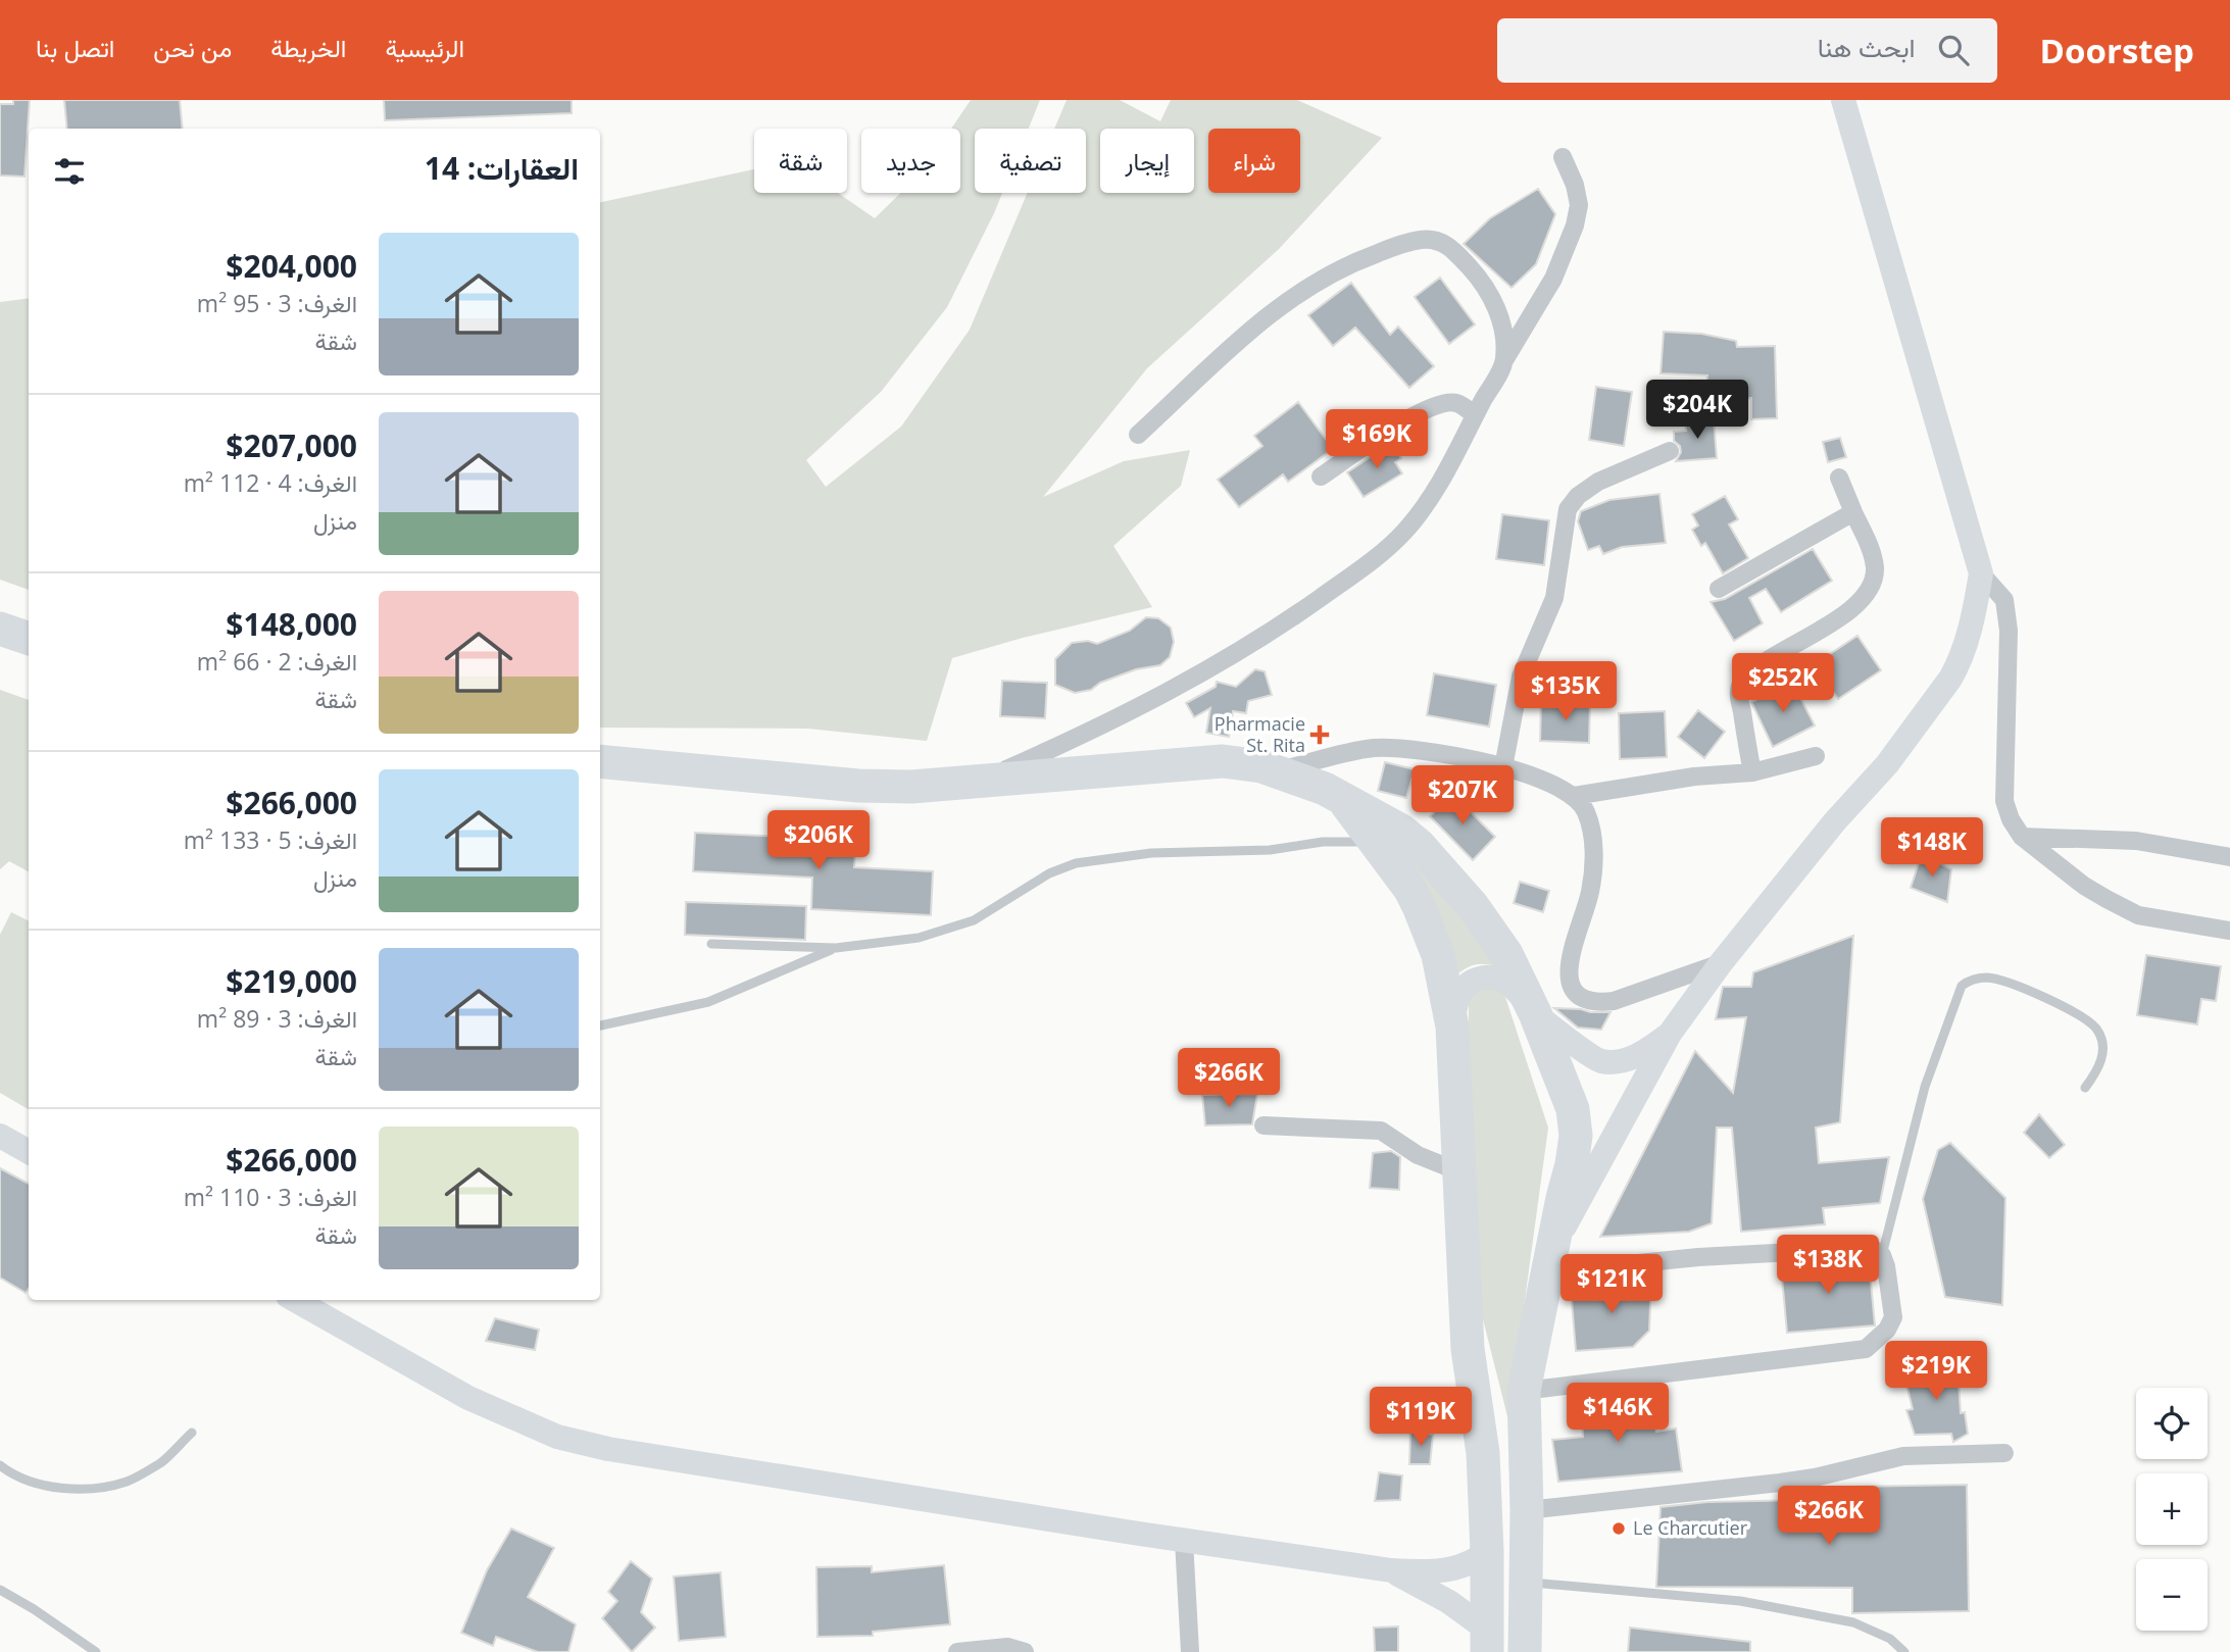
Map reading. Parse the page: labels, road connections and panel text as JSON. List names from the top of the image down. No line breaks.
{"places":{"health":["Pharmacie St. Rita"],"other":["Le Charcutier"]},"page":{"header":"Doorstep","search":"ابحث هنا","nav":["الرئيسية","الخريطة","من نحن","اتصل بنا"],"chip":["شراء","إيجار","تصفية","جديد","شقة"],"heading":"العقارات: 14","list":[{"name":"$204,000","note":"الغرف: 3 · 95 m² · شقة"},{"name":"$207,000","note":"الغرف: 4 · 112 m² · منزل"},{"name":"$148,000","note":"الغرف: 2 · 66 m² · شقة"},{"name":"$266,000","note":"الغرف: 5 · 133 m² · منزل"},{"name":"$219,000","note":"الغرف: 3 · 89 m² · شقة"},{"name":"$266,000","note":"الغرف: 3 · 110 m² · شقة"}],"price":["$204K","$169K","$252K","$135K","$207K","$206K","$148K","$266K","$138K","$121K","$219K","$146K","$119K","$266K"],"map_buttons":["+","−"]}}
